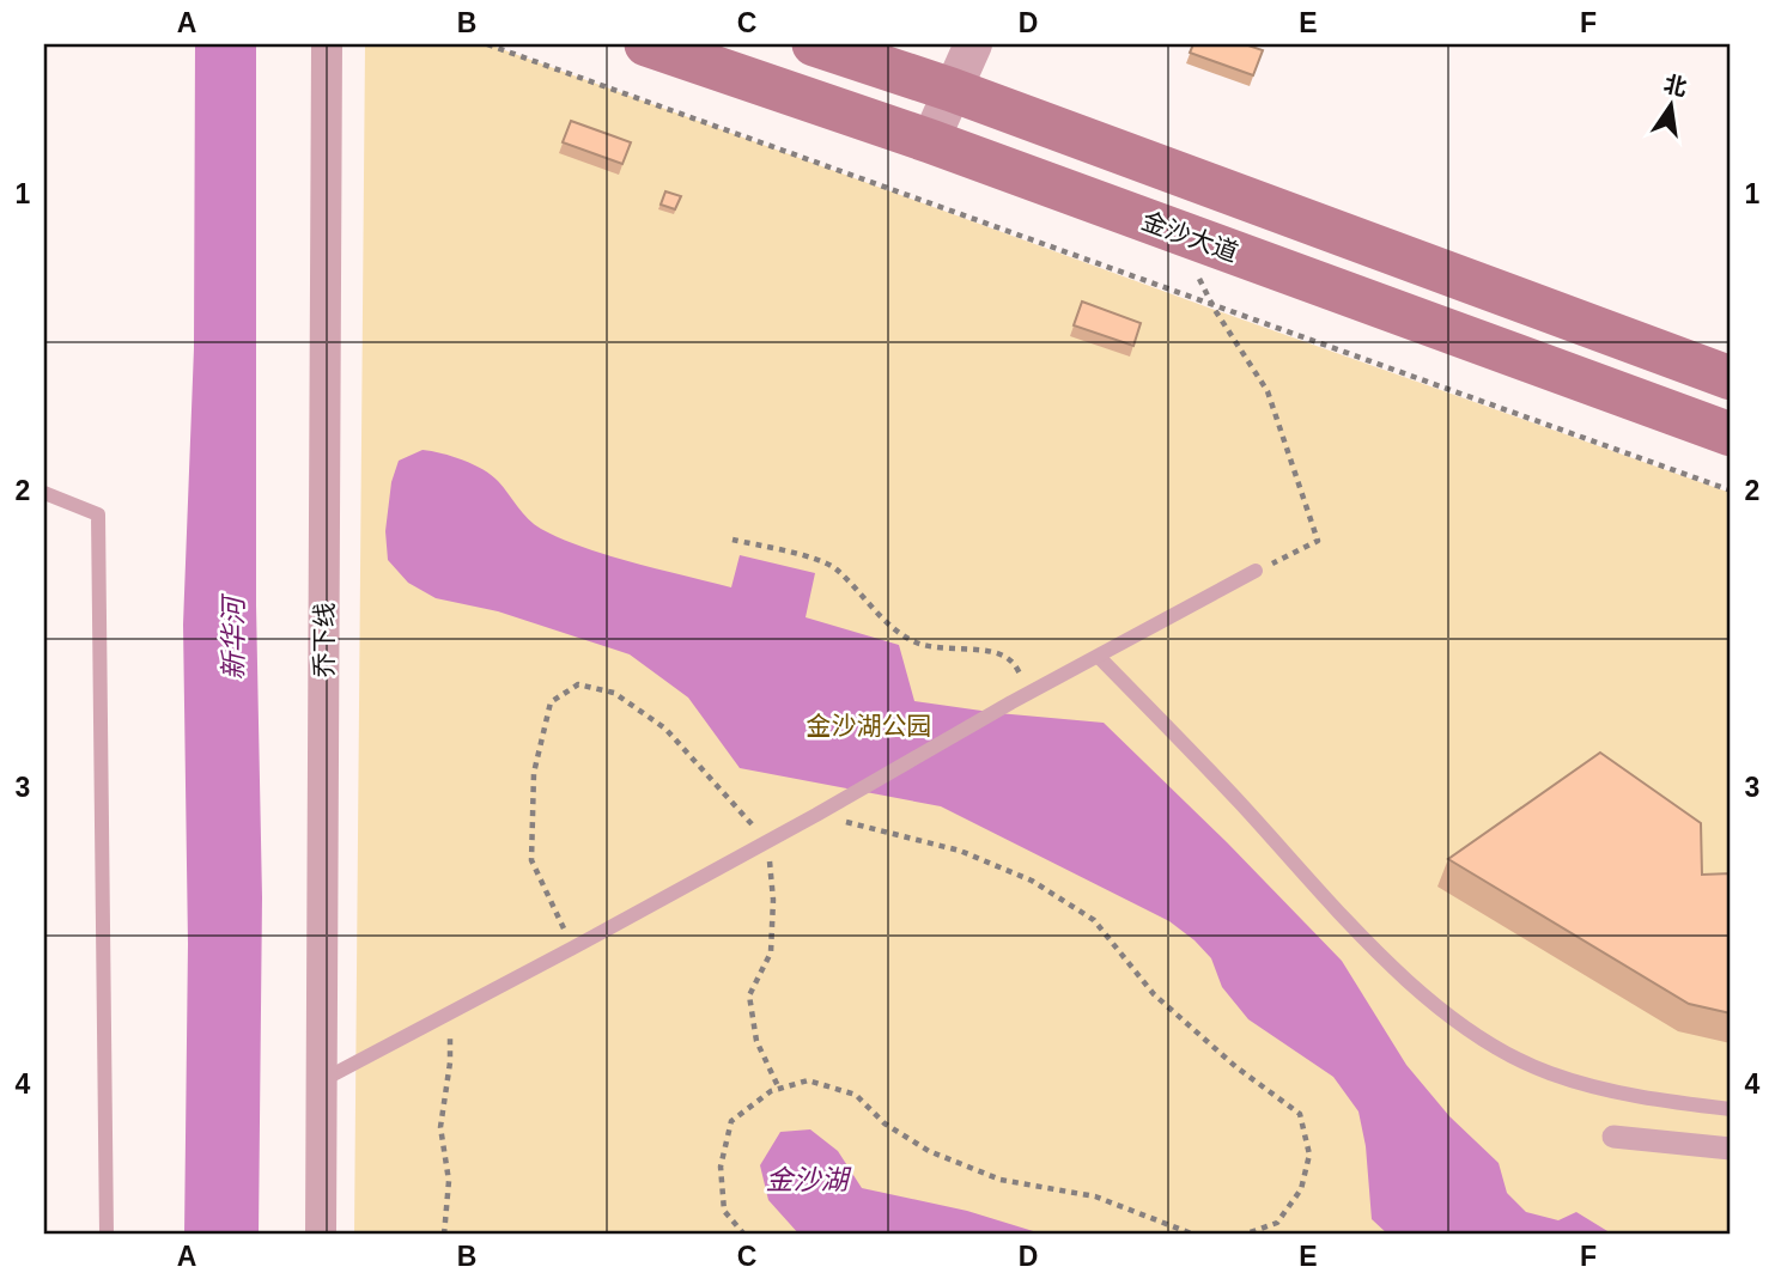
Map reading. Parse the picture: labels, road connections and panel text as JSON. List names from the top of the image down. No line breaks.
{"streets":{"main road":["金沙大道"],"street":["乔下线"]},"water":["新华河","金沙湖"],"parks":["金沙湖公园"],"north":"top","grid":{"columns":["A","B","C","D","E","F"],"rows":["1","2","3","4"]}}
